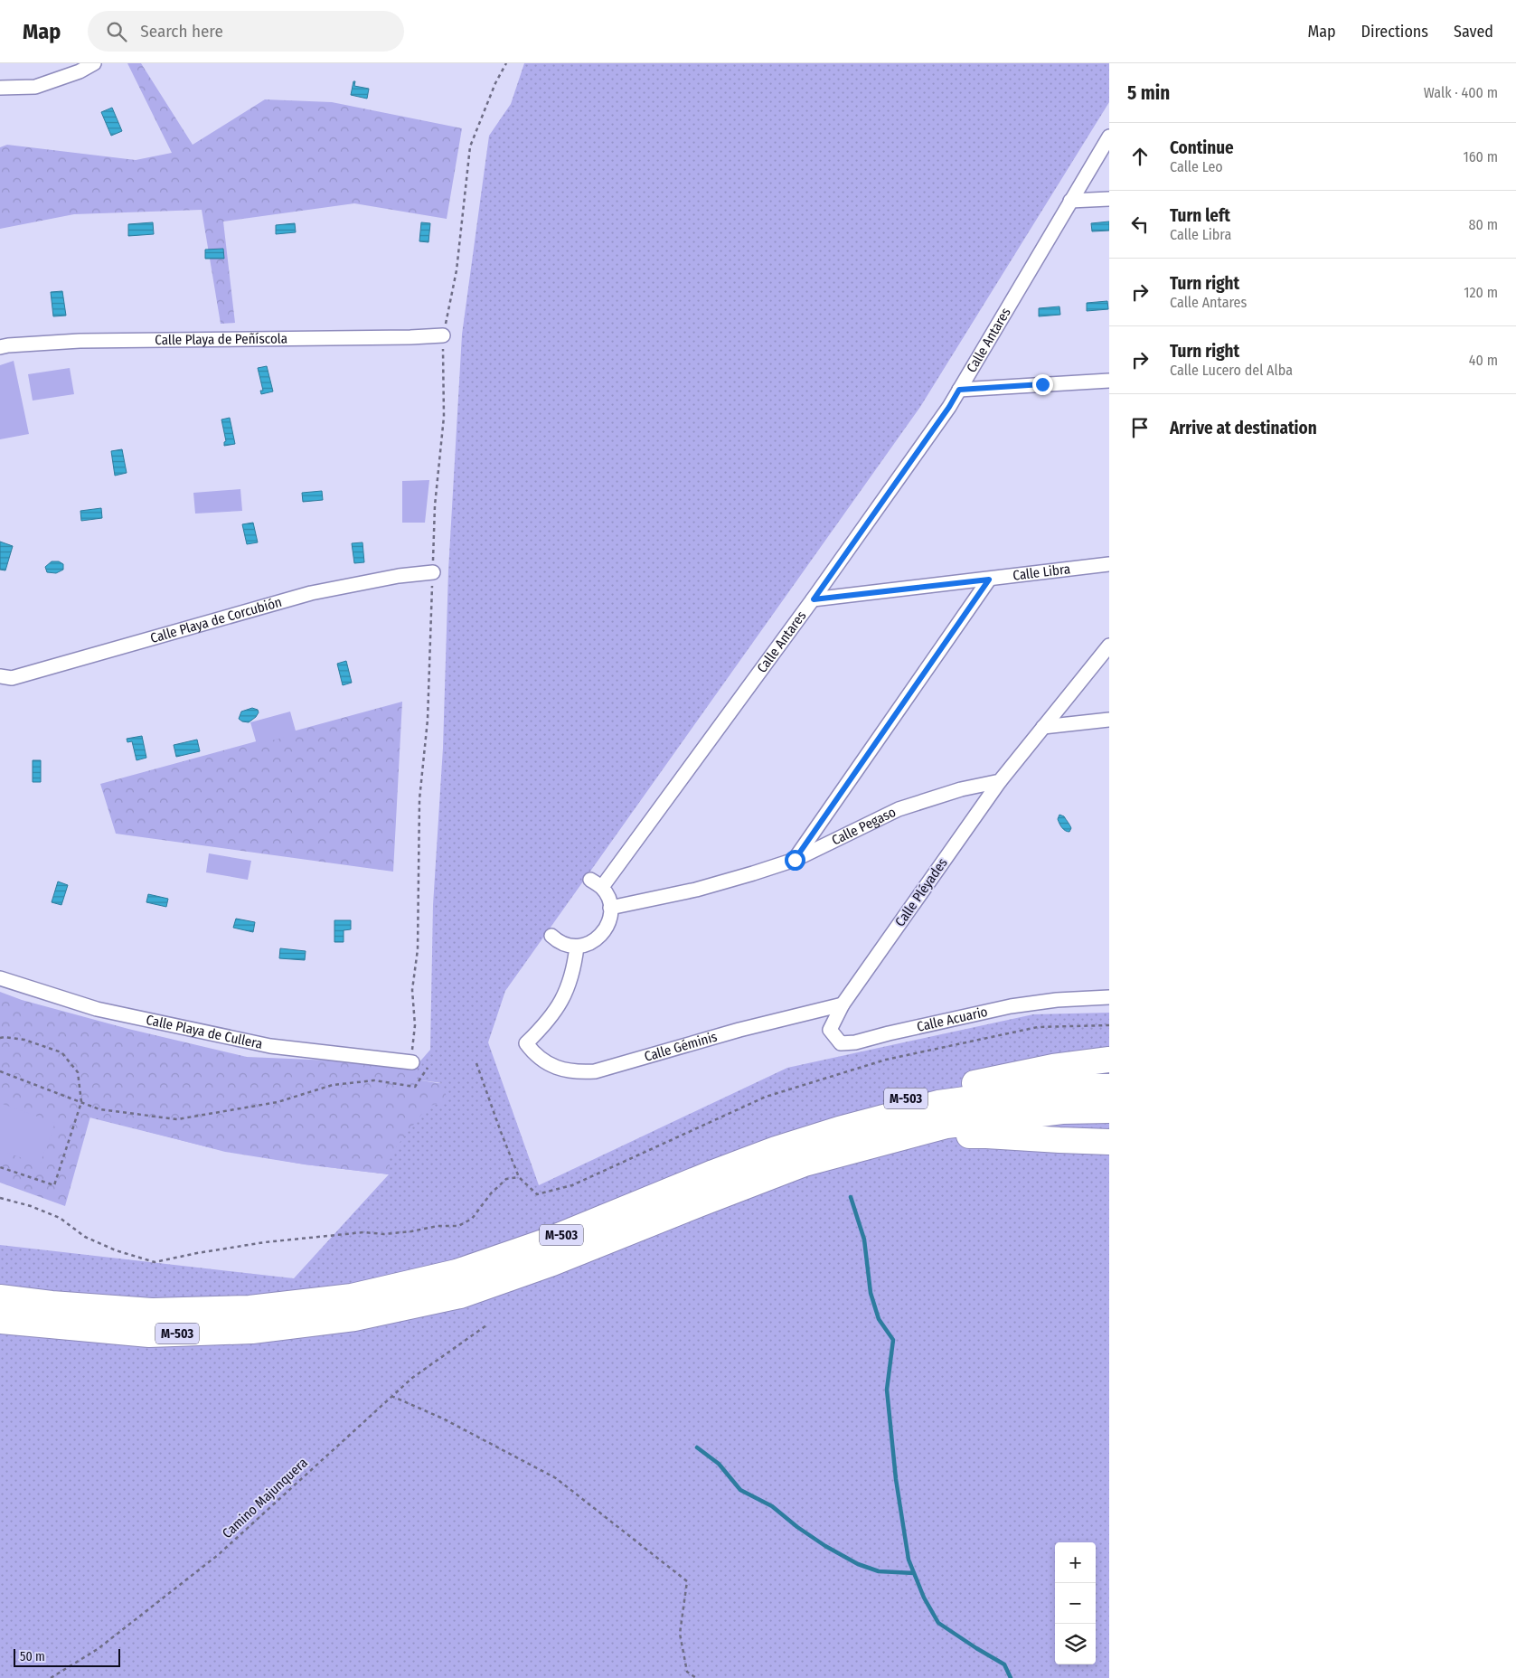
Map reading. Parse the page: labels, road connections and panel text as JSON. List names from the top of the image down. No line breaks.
{"streets":{"highway":["M-503"],"street":["Calle Playa de Peñíscola","Calle Antares","Calle Libra","Calle Playa de Corcubión","Calle Pegaso","Calle Pléyades","Calle Acuario","Calle Playa de Cullera","Calle Géminis"],"path":["Camino Majunquera"]},"crossings":[["Calle Antares","Calle Libra"],["Calle Antares","Calle Pegaso"],["Calle Pegaso","Calle Pléyades"],["Calle Pléyades","Calle Acuario"],["Calle Pléyades","Calle Géminis"],["Calle Acuario","Calle Géminis"]],"scale_bar":"50 m","page":{"header":"Map","search":"Search here","nav":["Map","Directions","Saved"],"heading":["5 min","Walk · 400 m"],"list":[["Continue","Calle Leo","160 m"],["Turn left","Calle Libra","80 m"],["Turn right","Calle Antares","120 m"],["Turn right","Calle Lucero del Alba","40 m"],"Arrive at destination"],"map_buttons":["+","−"],"scale":"50 m"}}
